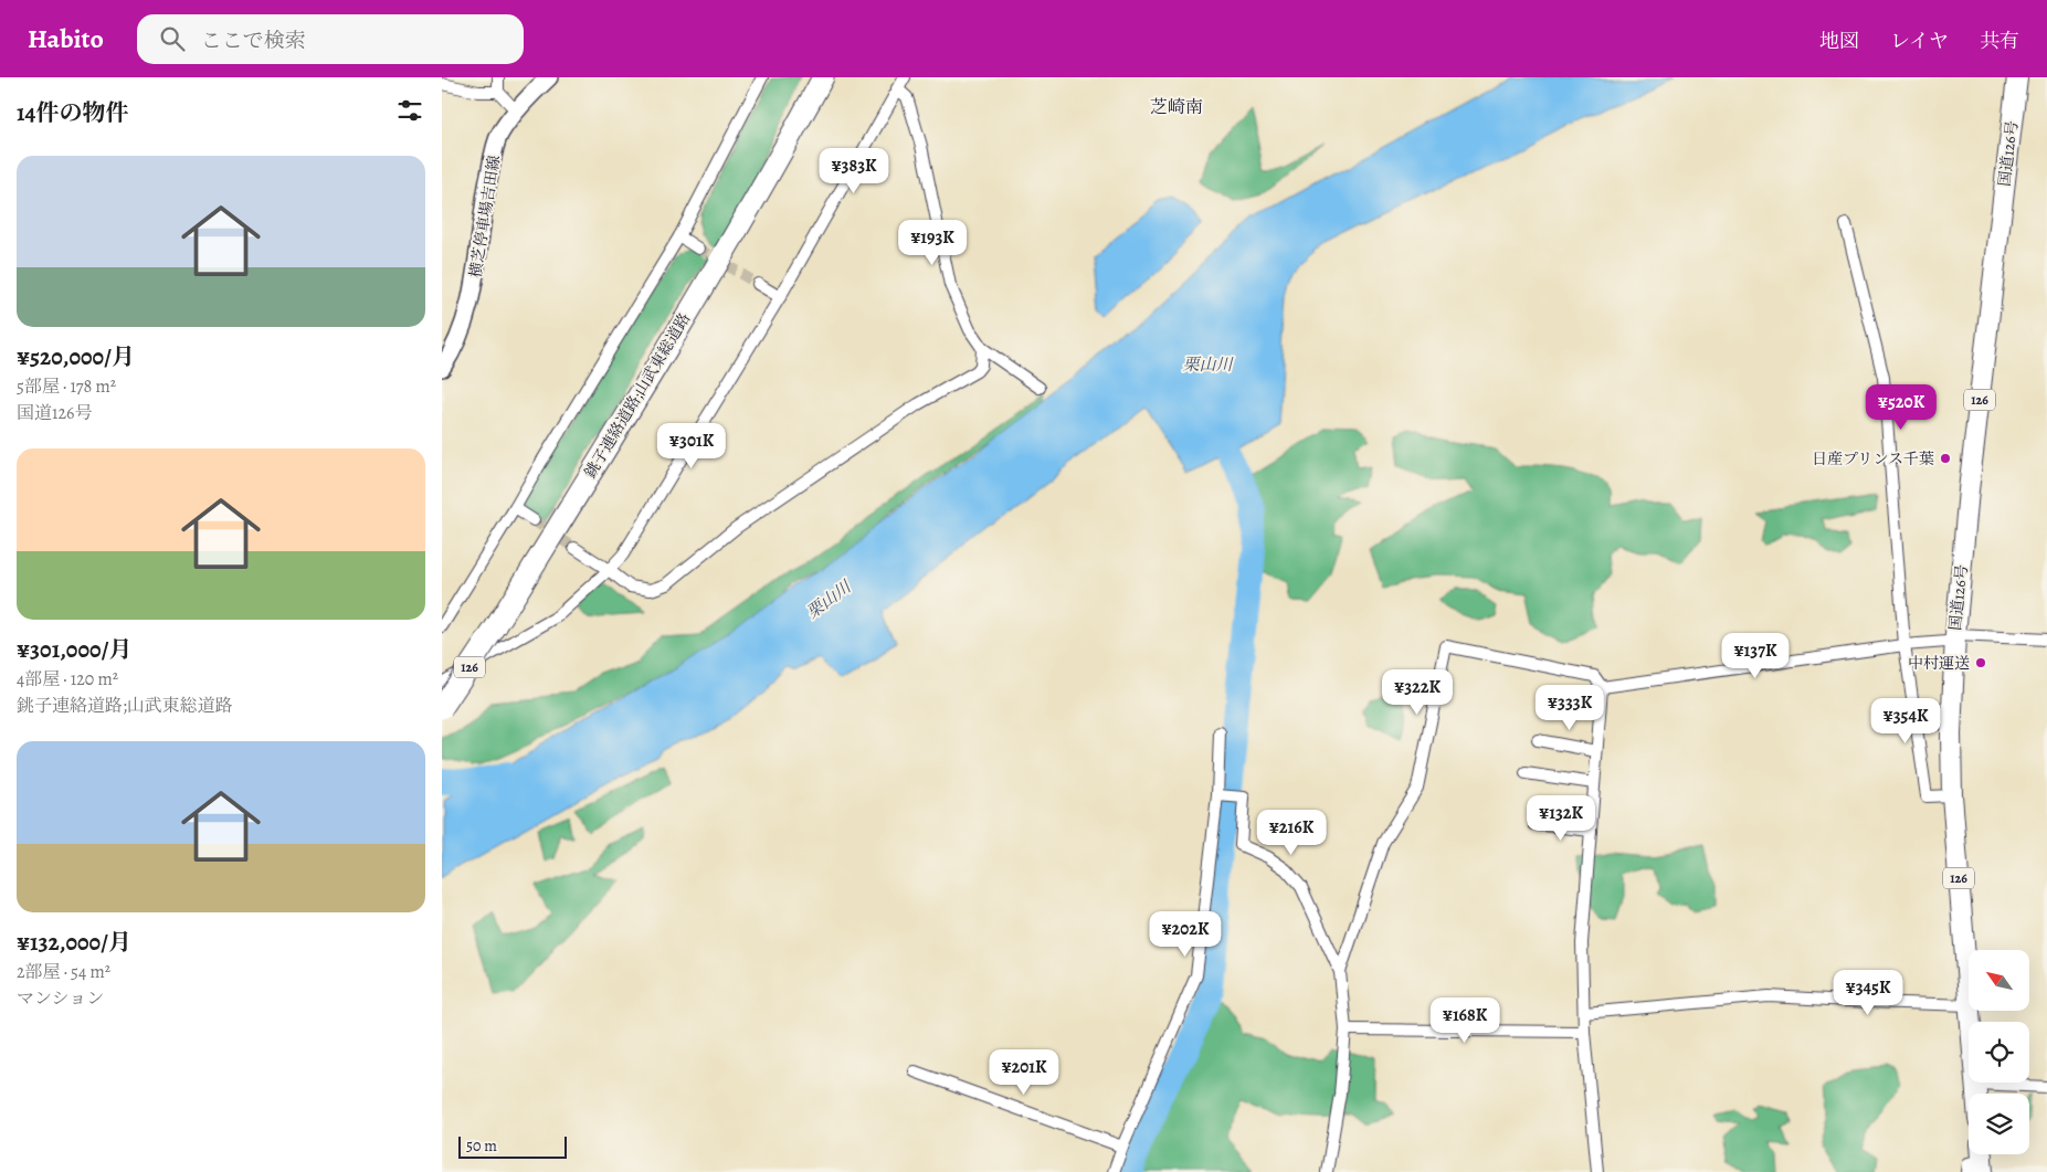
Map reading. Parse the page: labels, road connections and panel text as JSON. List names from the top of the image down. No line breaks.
{"streets":{"highway":["国道126号","銚子連絡道路;山武東総道路","126"],"main road":["横芝停車場吉田線"]},"districts":["芝崎南"],"water":["栗山川"],"places":["日産プリンス千葉","中村運送"],"scale_bar":"50 m","north":"top left","page":{"header":"Habito","search":"ここで検索","nav":["地図","レイヤ","共有"],"heading":"14件の物件","list":[{"name":"¥520,000/月","note":"5部屋 · 178 m² · 国道126号"},{"name":"¥301,000/月","note":"4部屋 · 120 m² · 銚子連絡道路;山武東総道路"},{"name":"¥132,000/月","note":"2部屋 · 54 m² · マンション"}],"price":["¥383K","¥193K","¥520K","¥301K","¥137K","¥322K","¥333K","¥354K","¥132K","¥216K","¥202K","¥345K","¥168K","¥201K"],"scale":"50 m"}}
